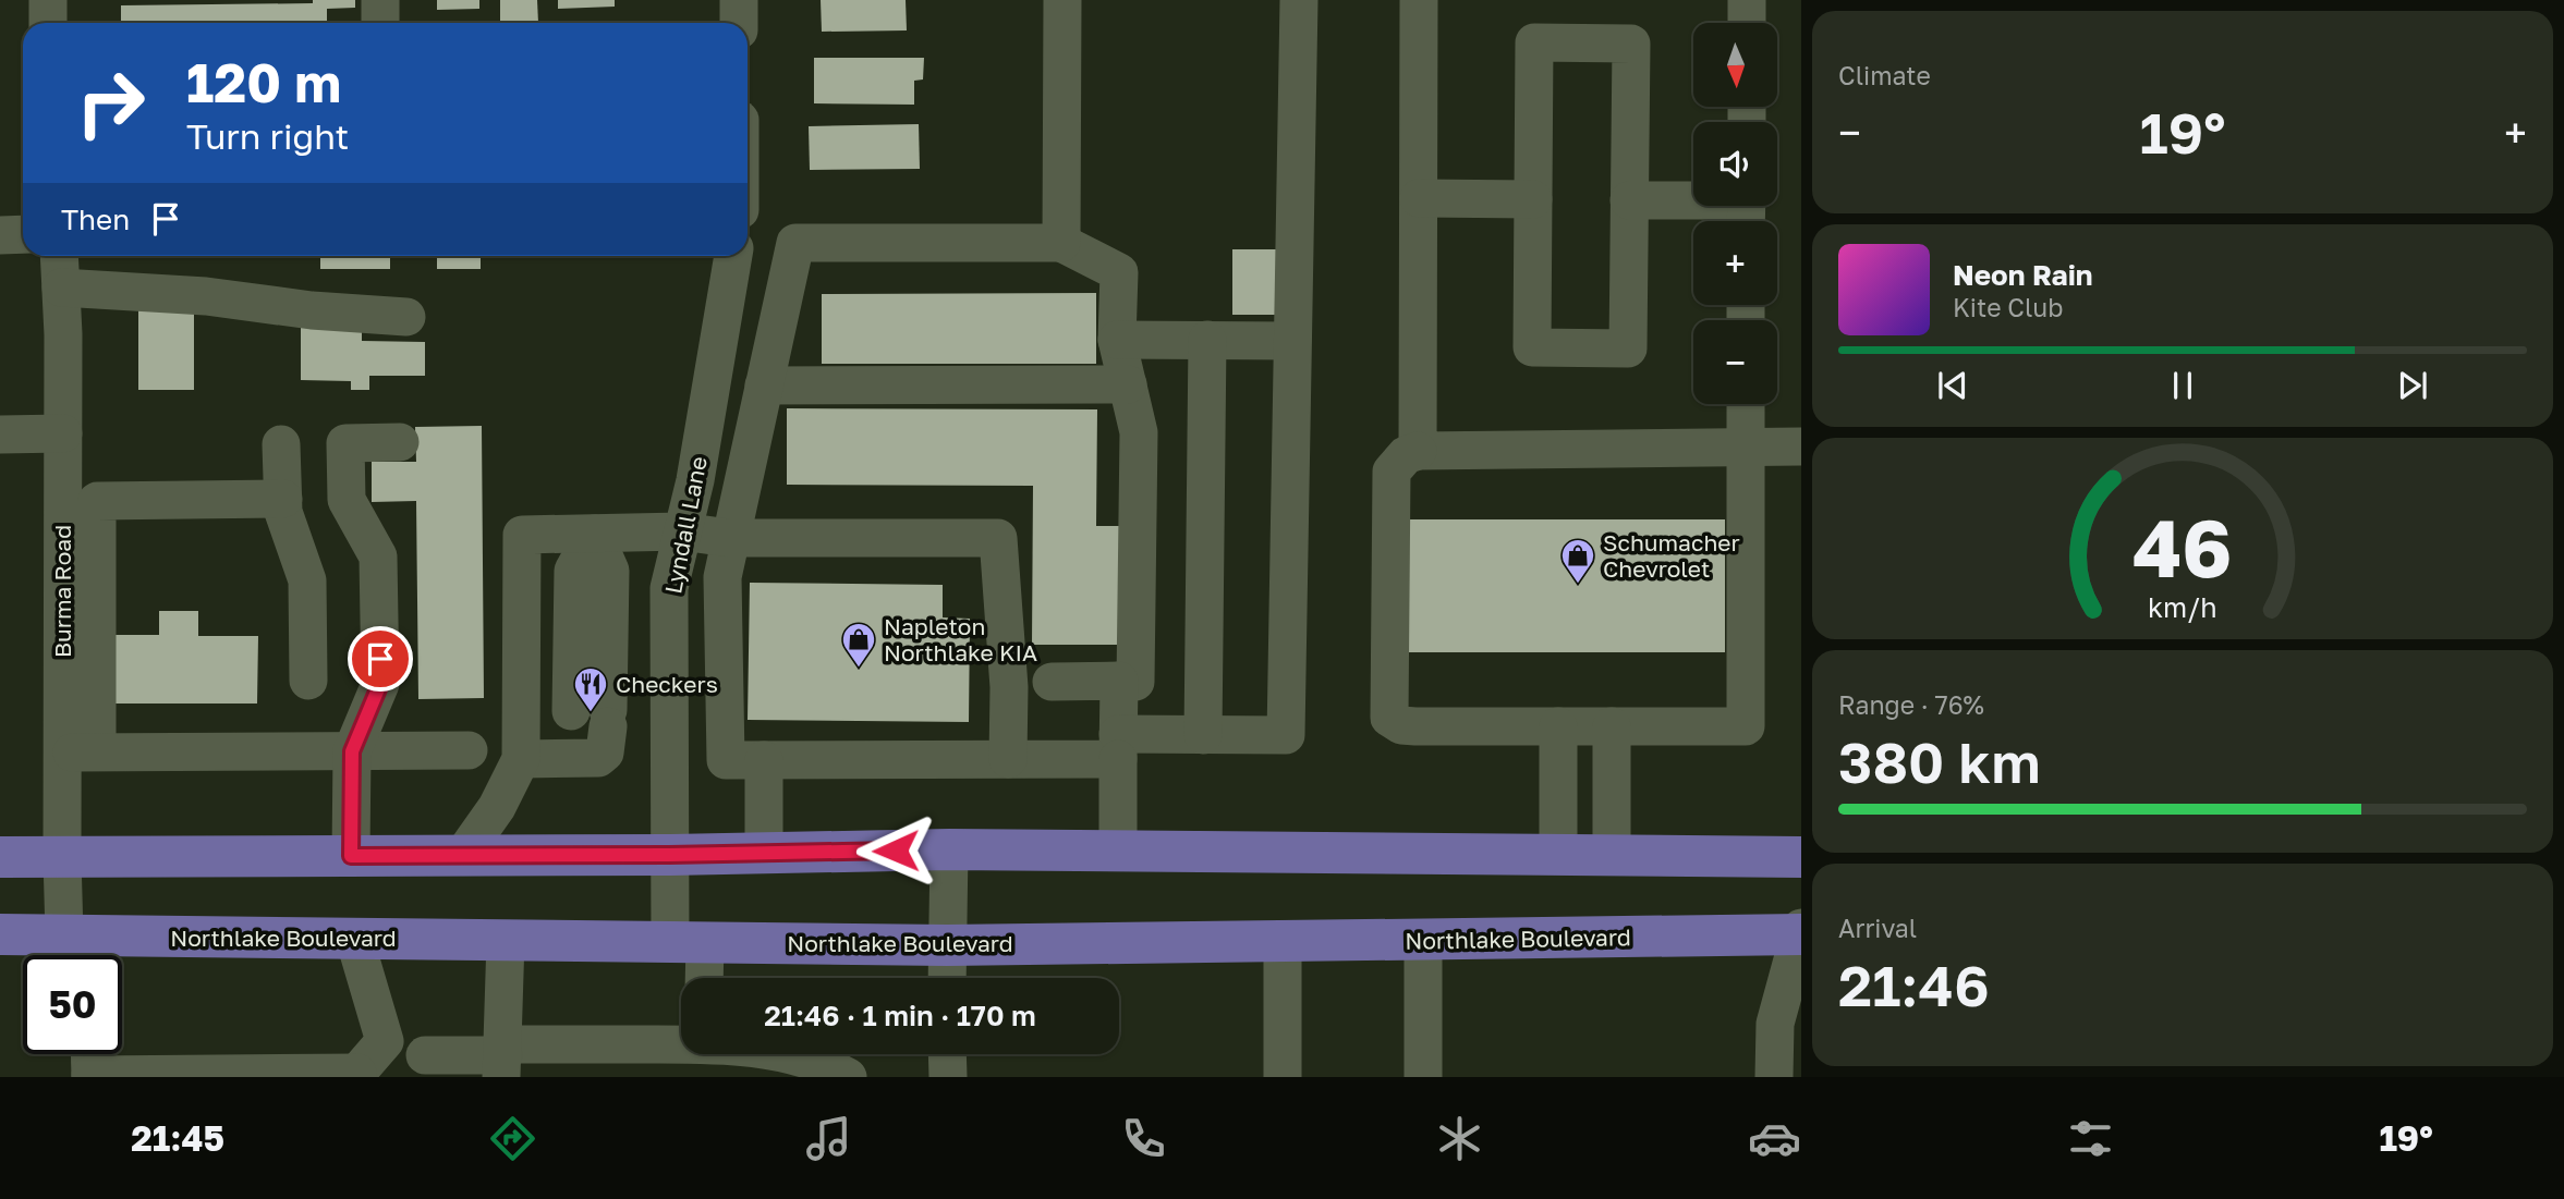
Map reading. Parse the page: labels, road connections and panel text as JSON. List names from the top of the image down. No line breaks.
{"streets":{"main road":["Northlake Boulevard"],"street":["Lyndall Lane","Burma Road"]},"crossings":[["Lyndall Lane","Northlake Boulevard"],["Burma Road","Northlake Boulevard"]],"places":{"shop":["Schumacher Chevrolet","Napleton Northlake KIA"],"restaurant":["Checkers"]},"north":"bottom","page":{"tile":["Climate",["Range · 76%","380 km"],["Arrival","21:46"]],"map_buttons":["+","−"],"turn":["120 m","Turn right"],"heat":["−","19°","+"],"then":"Then","song":["Neon Rain","Kite Club"],"limit":"50","trip":"21:46 · 1 min · 170 m","tabs":["21:45","19°"],"gauge":["46","km/h"]}}
